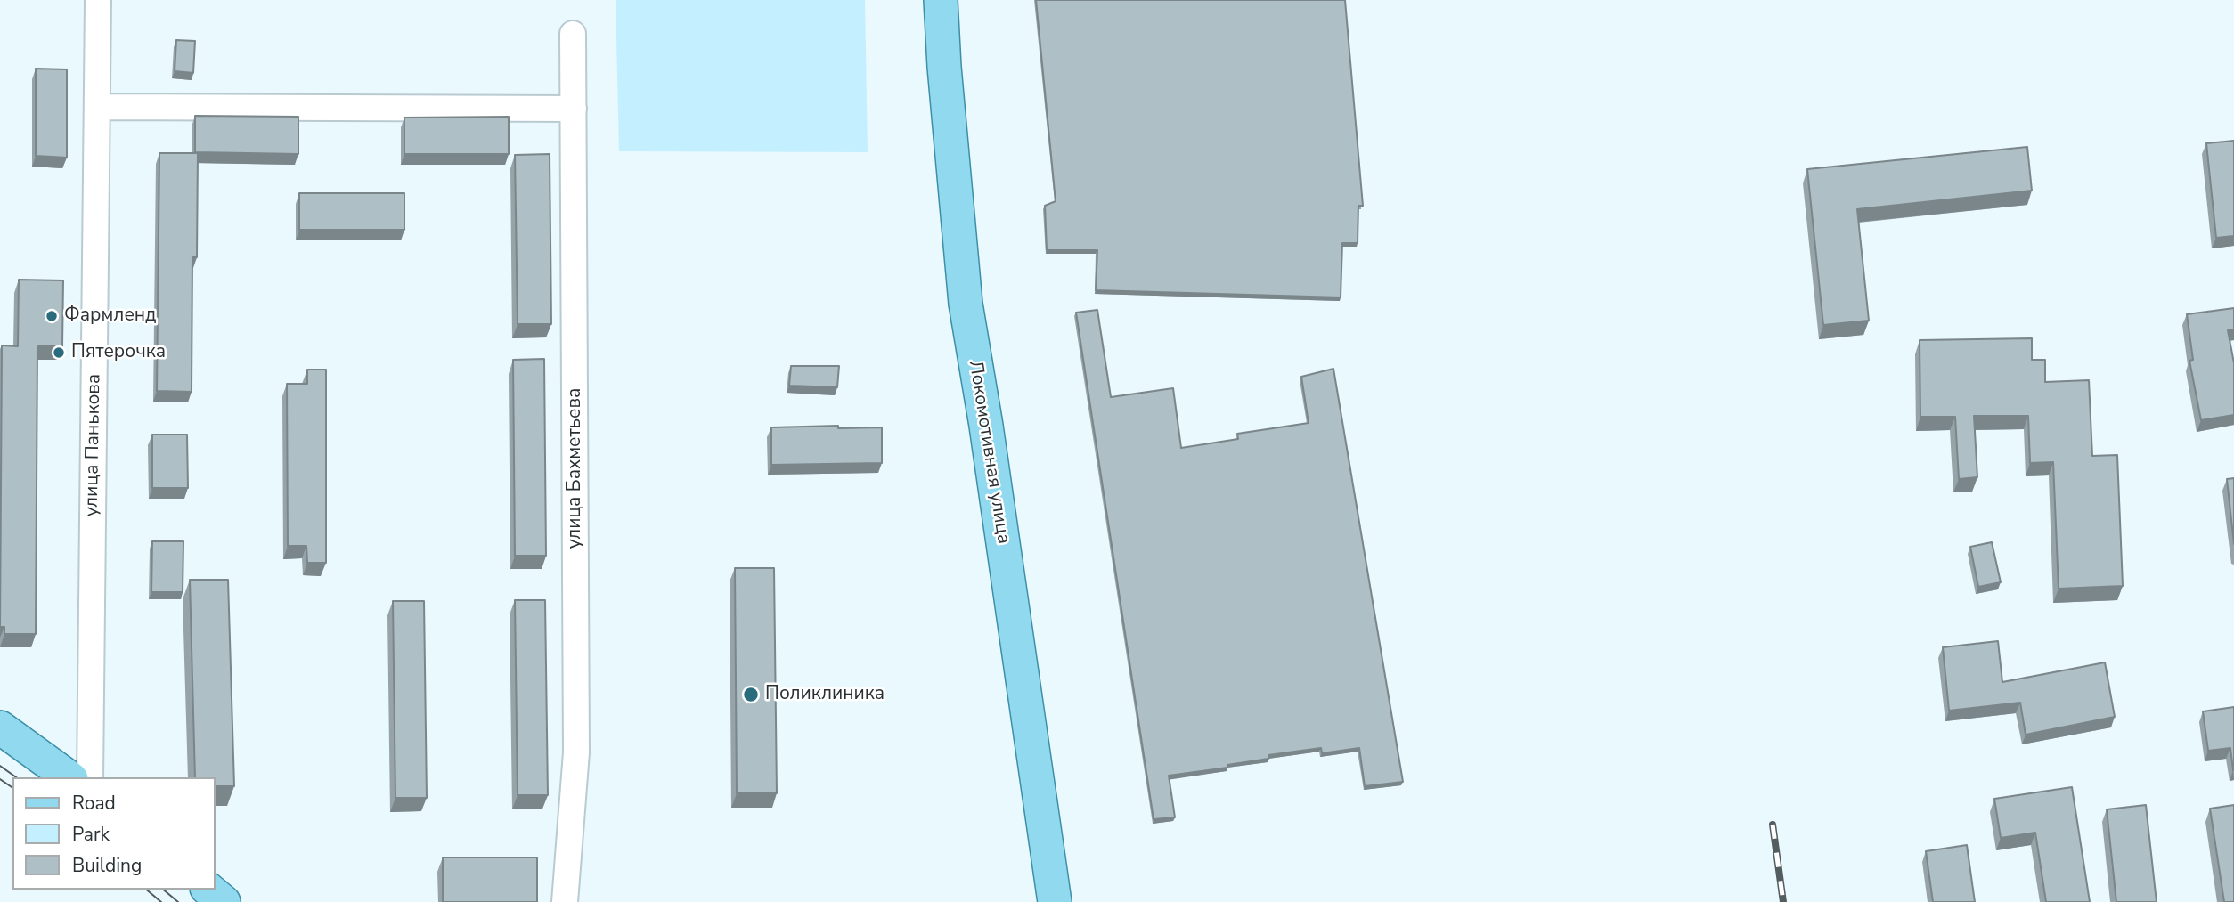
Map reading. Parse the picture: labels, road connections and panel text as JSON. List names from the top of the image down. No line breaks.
{"streets":{"main road":["Локомотивная улица"],"street":["улица Панькова","улица Бахметьева"]},"places":["Фармленд","Пятерочка","Поликлиника"],"legend":["Road","Park","Building"]}
